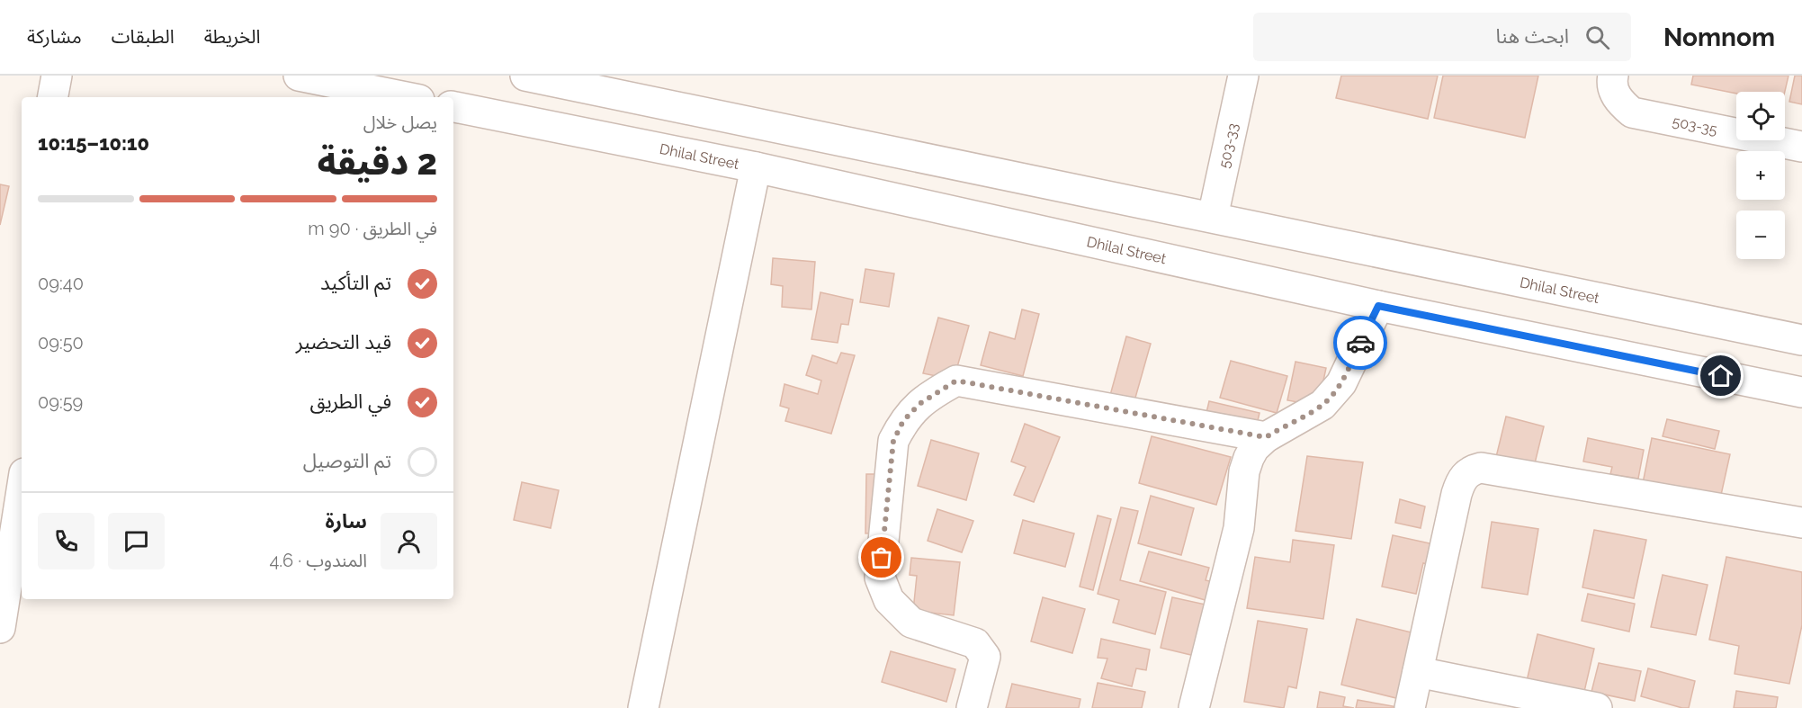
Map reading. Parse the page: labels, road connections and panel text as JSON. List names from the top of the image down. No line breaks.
{"streets":{"street":["503-35","503-33","Dhilal Street"]},"crossings":[["503-33","Dhilal Street"]],"page":{"header":"Nomnom","search":"ابحث هنا","nav":["الخريطة","الطبقات","مشاركة"],"map_buttons":["+","−"],"heading":["2 دقيقة","يصل خلال","10:10–10:15"],"panel":["سارة","المندوب · 4.6"],"bar":"في الطريق · 90 m","list":[["تم التأكيد","09:40"],["قيد التحضير","09:50"],["في الطريق","09:59"],"تم التوصيل"]}}
